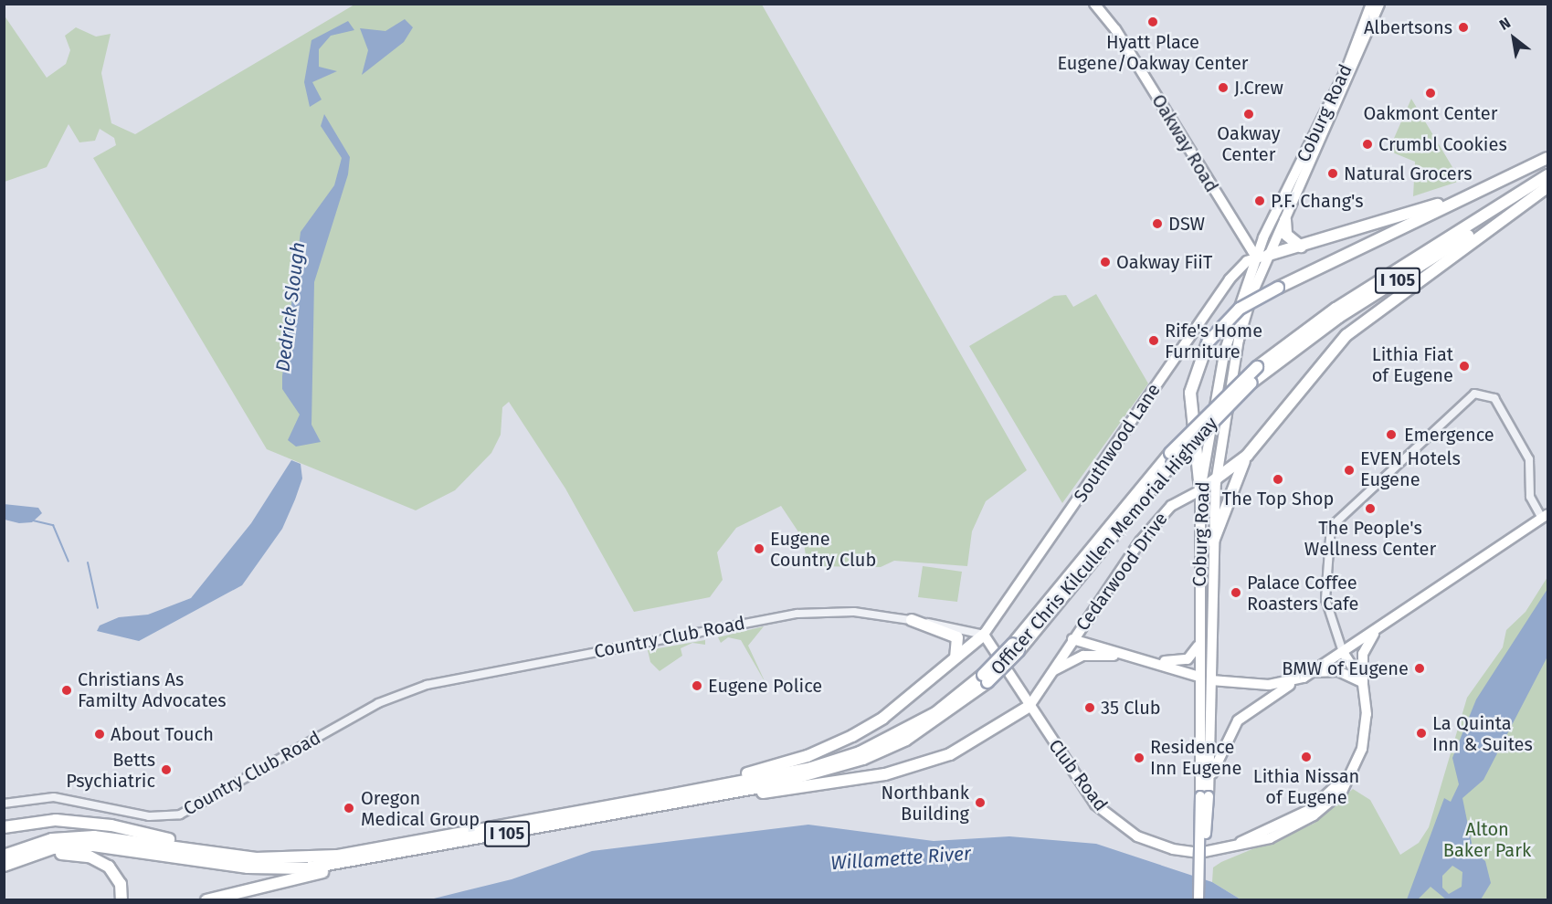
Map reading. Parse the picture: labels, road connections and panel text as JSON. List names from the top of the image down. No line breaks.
{"streets":{"highway":["I 105","Officer Chris Kilcullen Memorial Highway"],"main road":["Coburg Road","Oakway Road","Southwood Lane","Cedarwood Drive","Club Road"],"street":["Country Club Road"]},"crossings":[["Coburg Road","Oakway Road"],["Coburg Road","Southwood Lane"],["Coburg Road","Cedarwood Drive"],["Oakway Road","Southwood Lane"],["Southwood Lane","Country Club Road"]],"water":["Dedrick Slough","Willamette River"],"parks":["Alton Baker Park"],"places":["Hyatt Place Eugene/Oakway Center","Albertsons","J.Crew","Oakmont Center","Oakway Center","Crumbl Cookies","Natural Grocers","P.F. Chang's","DSW","Oakway FiiT","Rife's Home Furniture","Lithia Fiat of Eugene","Emergence","EVEN Hotels Eugene","The Top Shop","The People's Wellness Center","Eugene Country Club","Palace Coffee Roasters Cafe","BMW of Eugene","Eugene Police","Christians As Familty Advocates","35 Club","La Quinta Inn & Suites","About Touch","Lithia Nissan of Eugene","Residence Inn Eugene","Betts Psychiatric","Northbank Building","Oregon Medical Group"],"north":"top left"}
